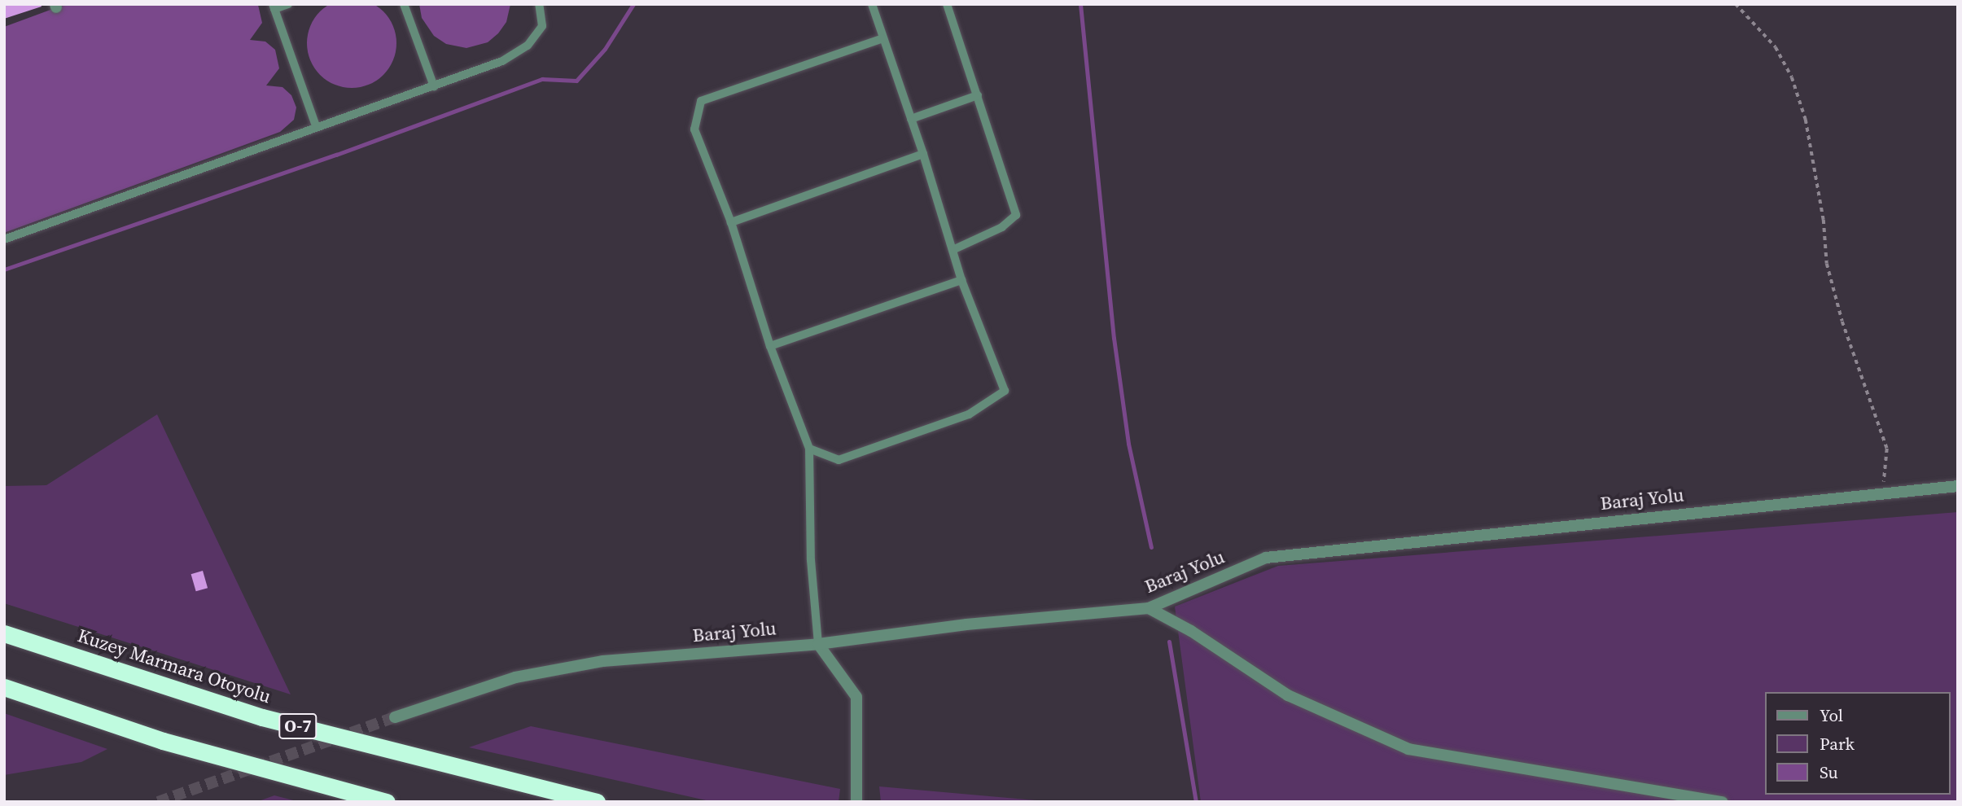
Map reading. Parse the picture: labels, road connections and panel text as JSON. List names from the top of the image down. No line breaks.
{"streets":{"highway":["Kuzey Marmara Otoyolu","O-7"],"street":["Baraj Yolu"]},"legend":["Yol","Park","Su"]}
